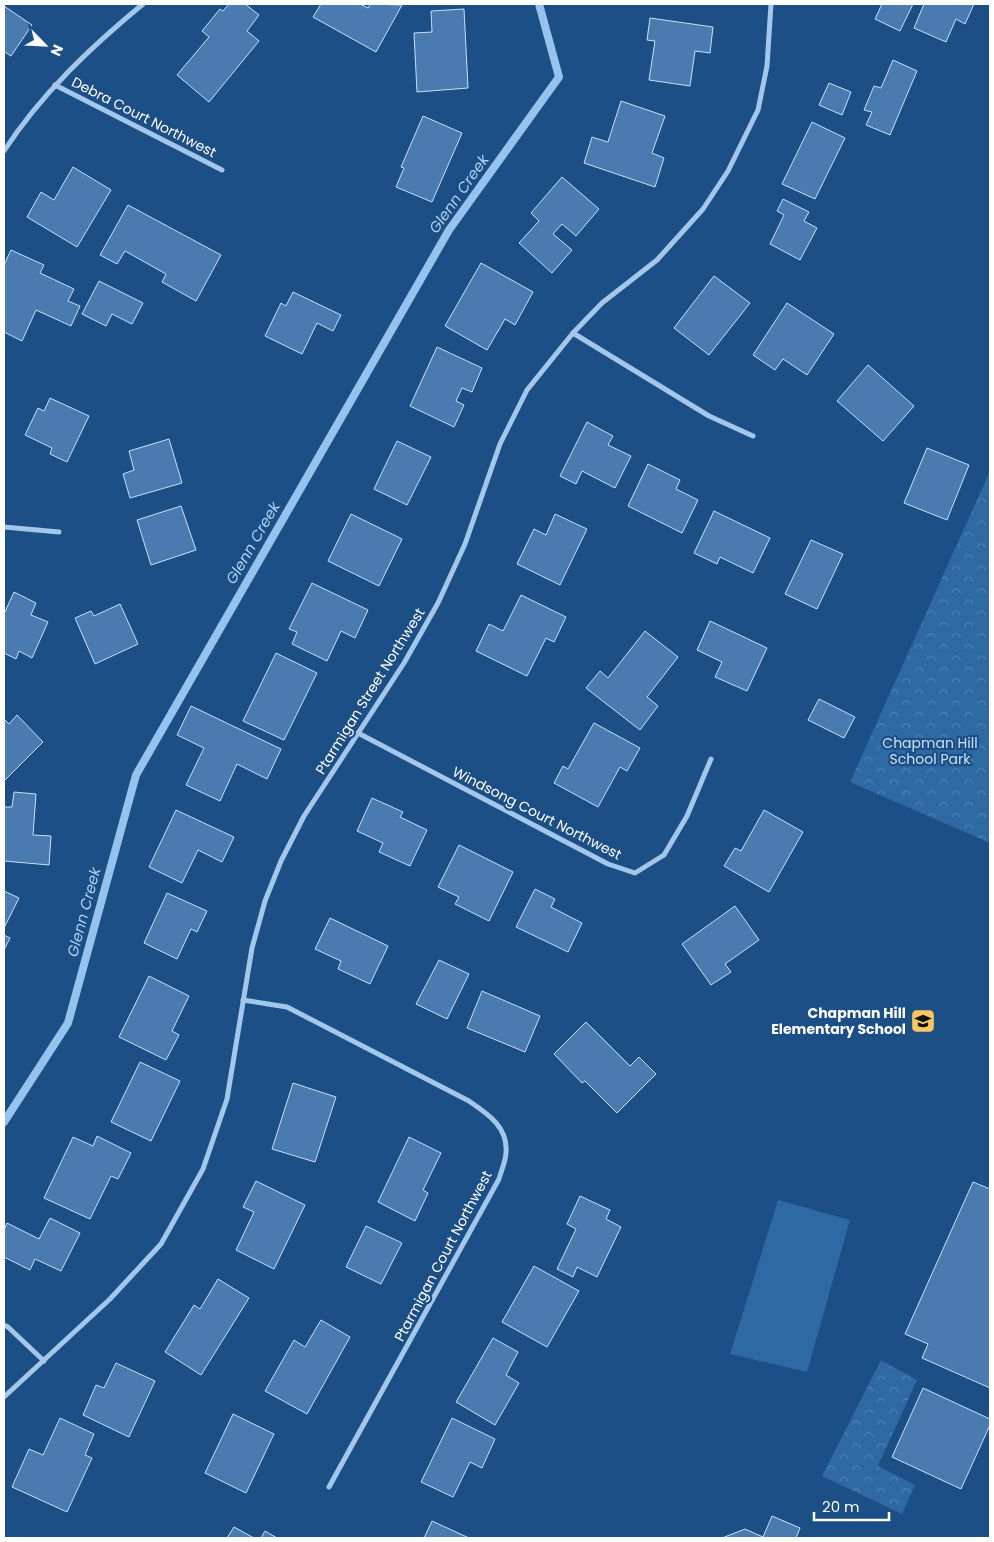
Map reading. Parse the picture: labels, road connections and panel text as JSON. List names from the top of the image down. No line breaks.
{"streets":{"street":["Debra Court Northwest","Ptarmigan Street Northwest","Windsong Court Northwest","Ptarmigan Court Northwest"]},"crossings":[["Ptarmigan Street Northwest","Windsong Court Northwest"],["Ptarmigan Street Northwest","Ptarmigan Court Northwest"]],"water":["Glenn Creek"],"parks":["Chapman Hill School Park"],"places":{"school or university":["Chapman Hill Elementary School"]},"scale_bar":"20 m","north":"bottom right"}
